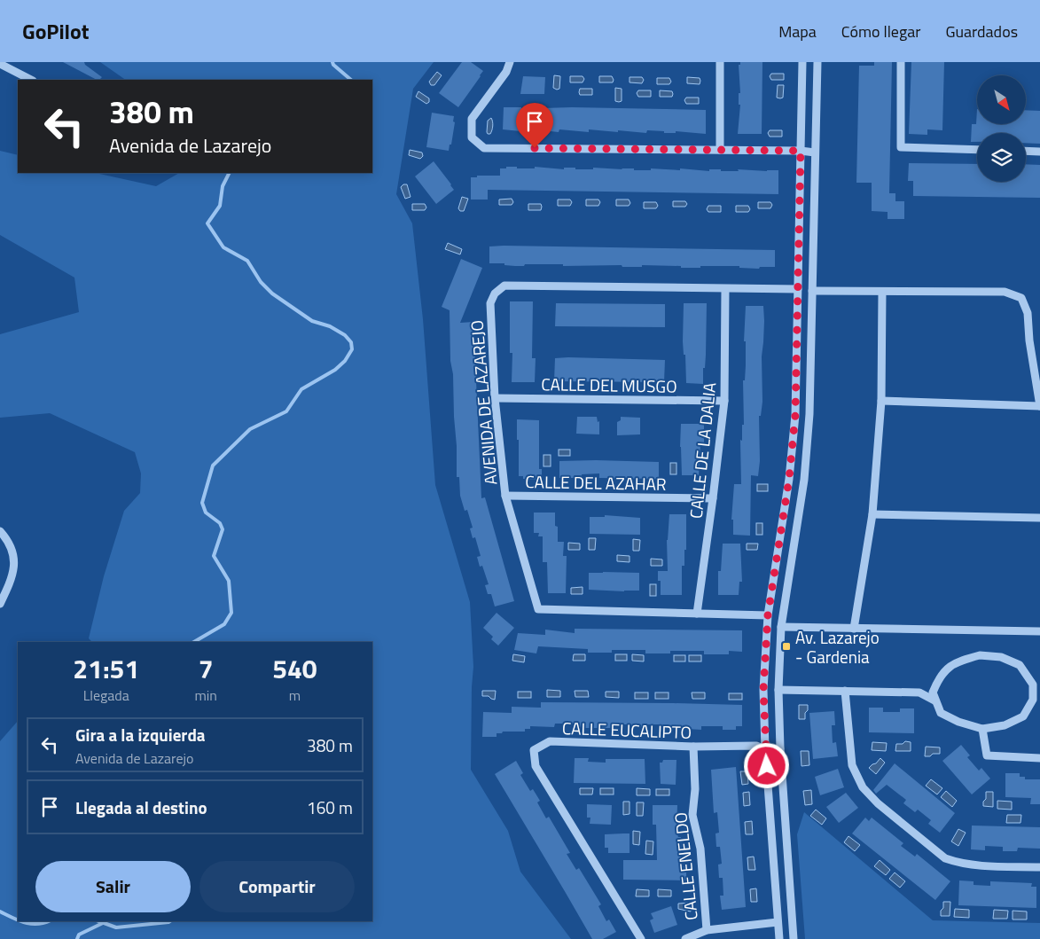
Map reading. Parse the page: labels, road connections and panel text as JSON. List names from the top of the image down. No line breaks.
{"streets":{"street":["CALLE DEL MUSGO","AVENIDA DE LAZAREJO","CALLE DE LA DALIA","CALLE DEL AZAHAR","CALLE EUCALIPTO","CALLE ENELDO"]},"crossings":[["CALLE DEL MUSGO","AVENIDA DE LAZAREJO"],["CALLE DEL MUSGO","CALLE DE LA DALIA"],["AVENIDA DE LAZAREJO","CALLE DE LA DALIA"],["AVENIDA DE LAZAREJO","CALLE DEL AZAHAR"],["CALLE DE LA DALIA","CALLE DEL AZAHAR"],["CALLE EUCALIPTO","CALLE ENELDO"]],"places":{"transit":["Av. Lazarejo - Gardenia"]},"north":"bottom right","page":{"header":"GoPilot","nav":["Mapa","Cómo llegar","Guardados"],"turn":["380 m","Avenida de Lazarejo"],"eta":["21:51","Llegada","7","min","540","m"],"list":[{"name":"Gira a la izquierda","note":"Avenida de Lazarejo","value":"380 m"},{"name":"Llegada al destino","value":"160 m"}],"buttons":["Salir","Compartir"]}}
